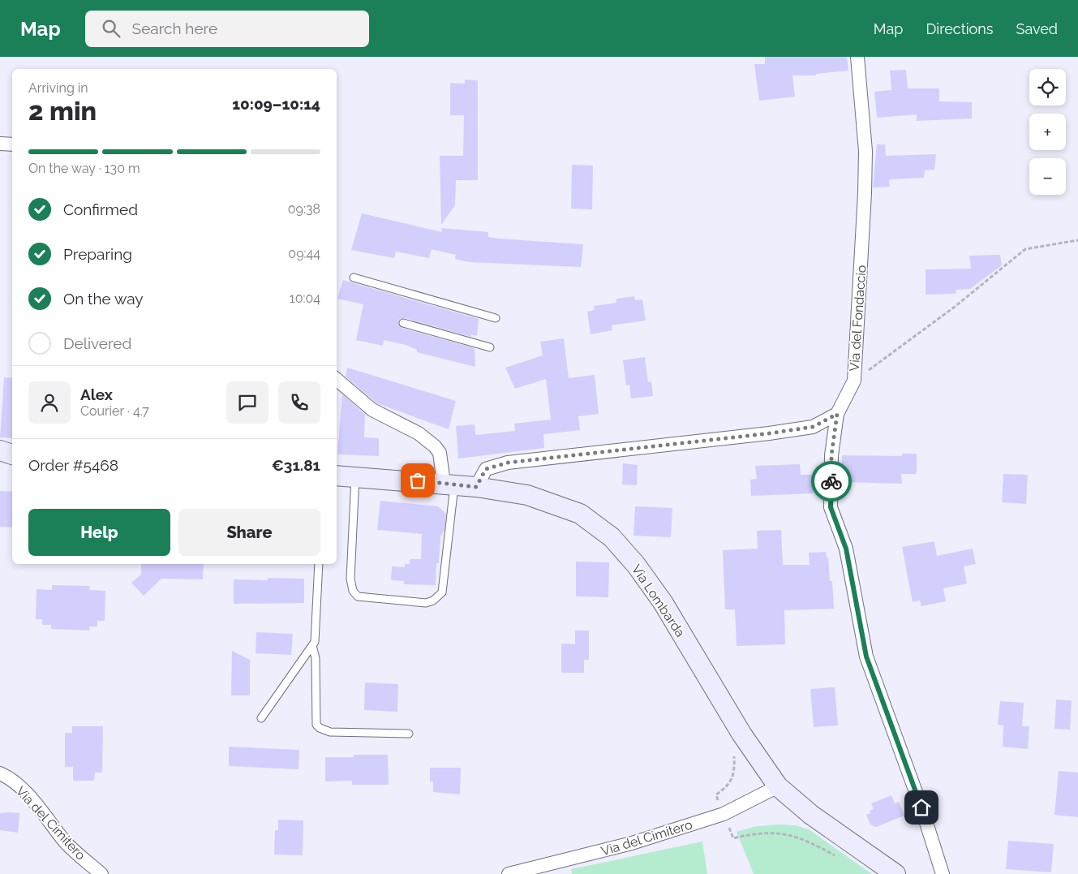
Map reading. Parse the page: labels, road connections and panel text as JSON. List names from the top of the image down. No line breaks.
{"streets":{"street":["Via del Fondaccio","Via Lombarda","Via del Cimitero"]},"crossings":[["Via Lombarda","Via del Cimitero"]],"page":{"header":"Map","search":"Search here","nav":["Map","Directions","Saved"],"map_buttons":["+","−"],"heading":["2 min","Arriving in","10:09–10:14"],"panel":["Alex","Courier · 4.7","Order #5468","€31.81"],"bar":"On the way · 130 m","list":[["Confirmed","09:38"],["Preparing","09:44"],["On the way","10:04"],"Delivered"],"buttons":["Help","Share"]}}
